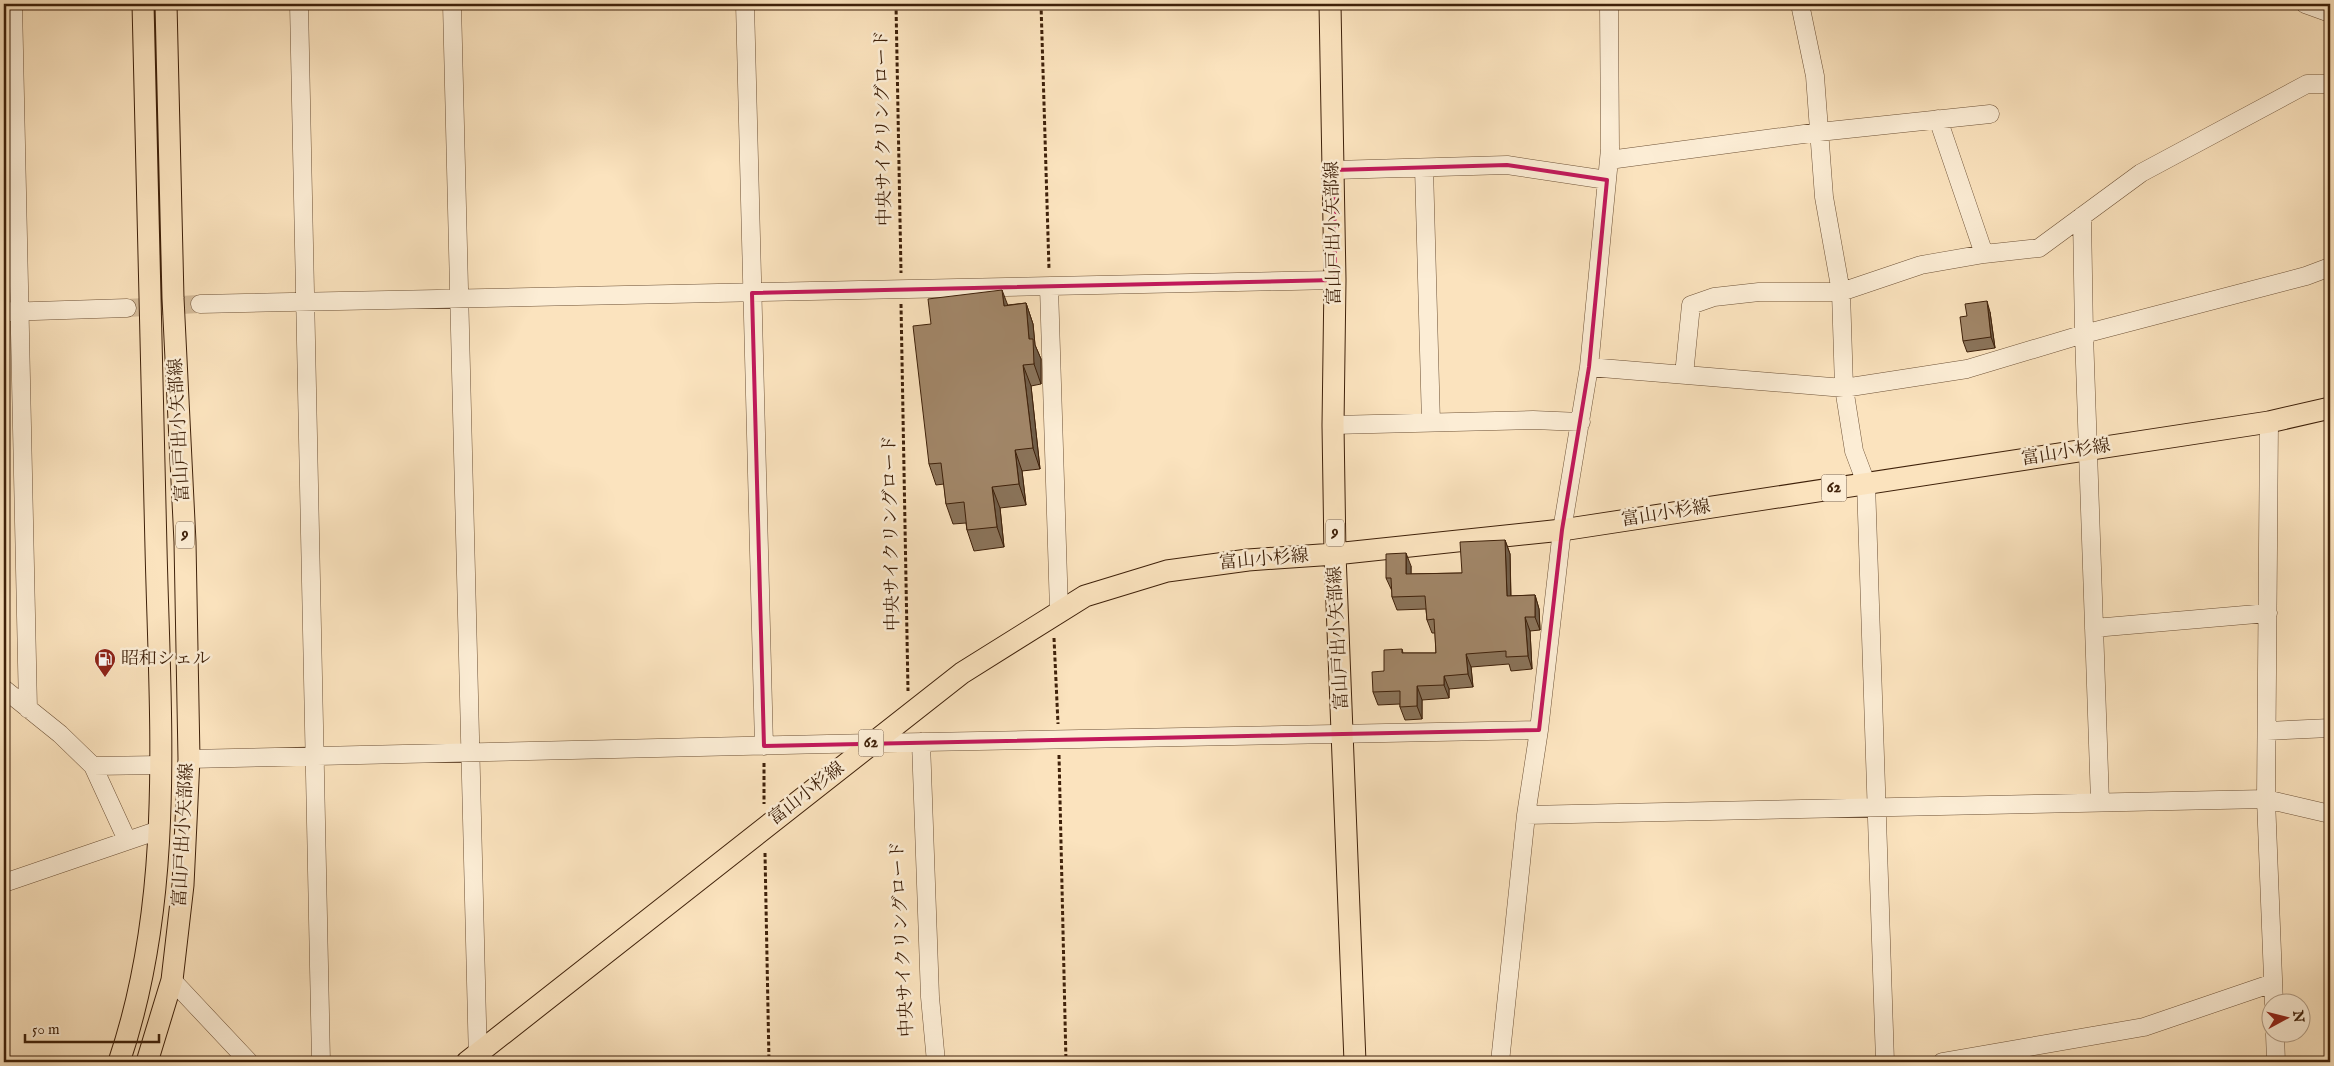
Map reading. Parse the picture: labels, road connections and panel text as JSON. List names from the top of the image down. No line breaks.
{"streets":{"main road":["富山戸出小矢部線","富山小杉線","62","9"],"path":["中央サイクリングロード"]},"crossings":[["中央サイクリングロード","富山小杉線"],["富山戸出小矢部線","富山小杉線"]],"places":{"fuel station":["昭和シェル"]},"scale_bar":"50 m","north":"right"}
